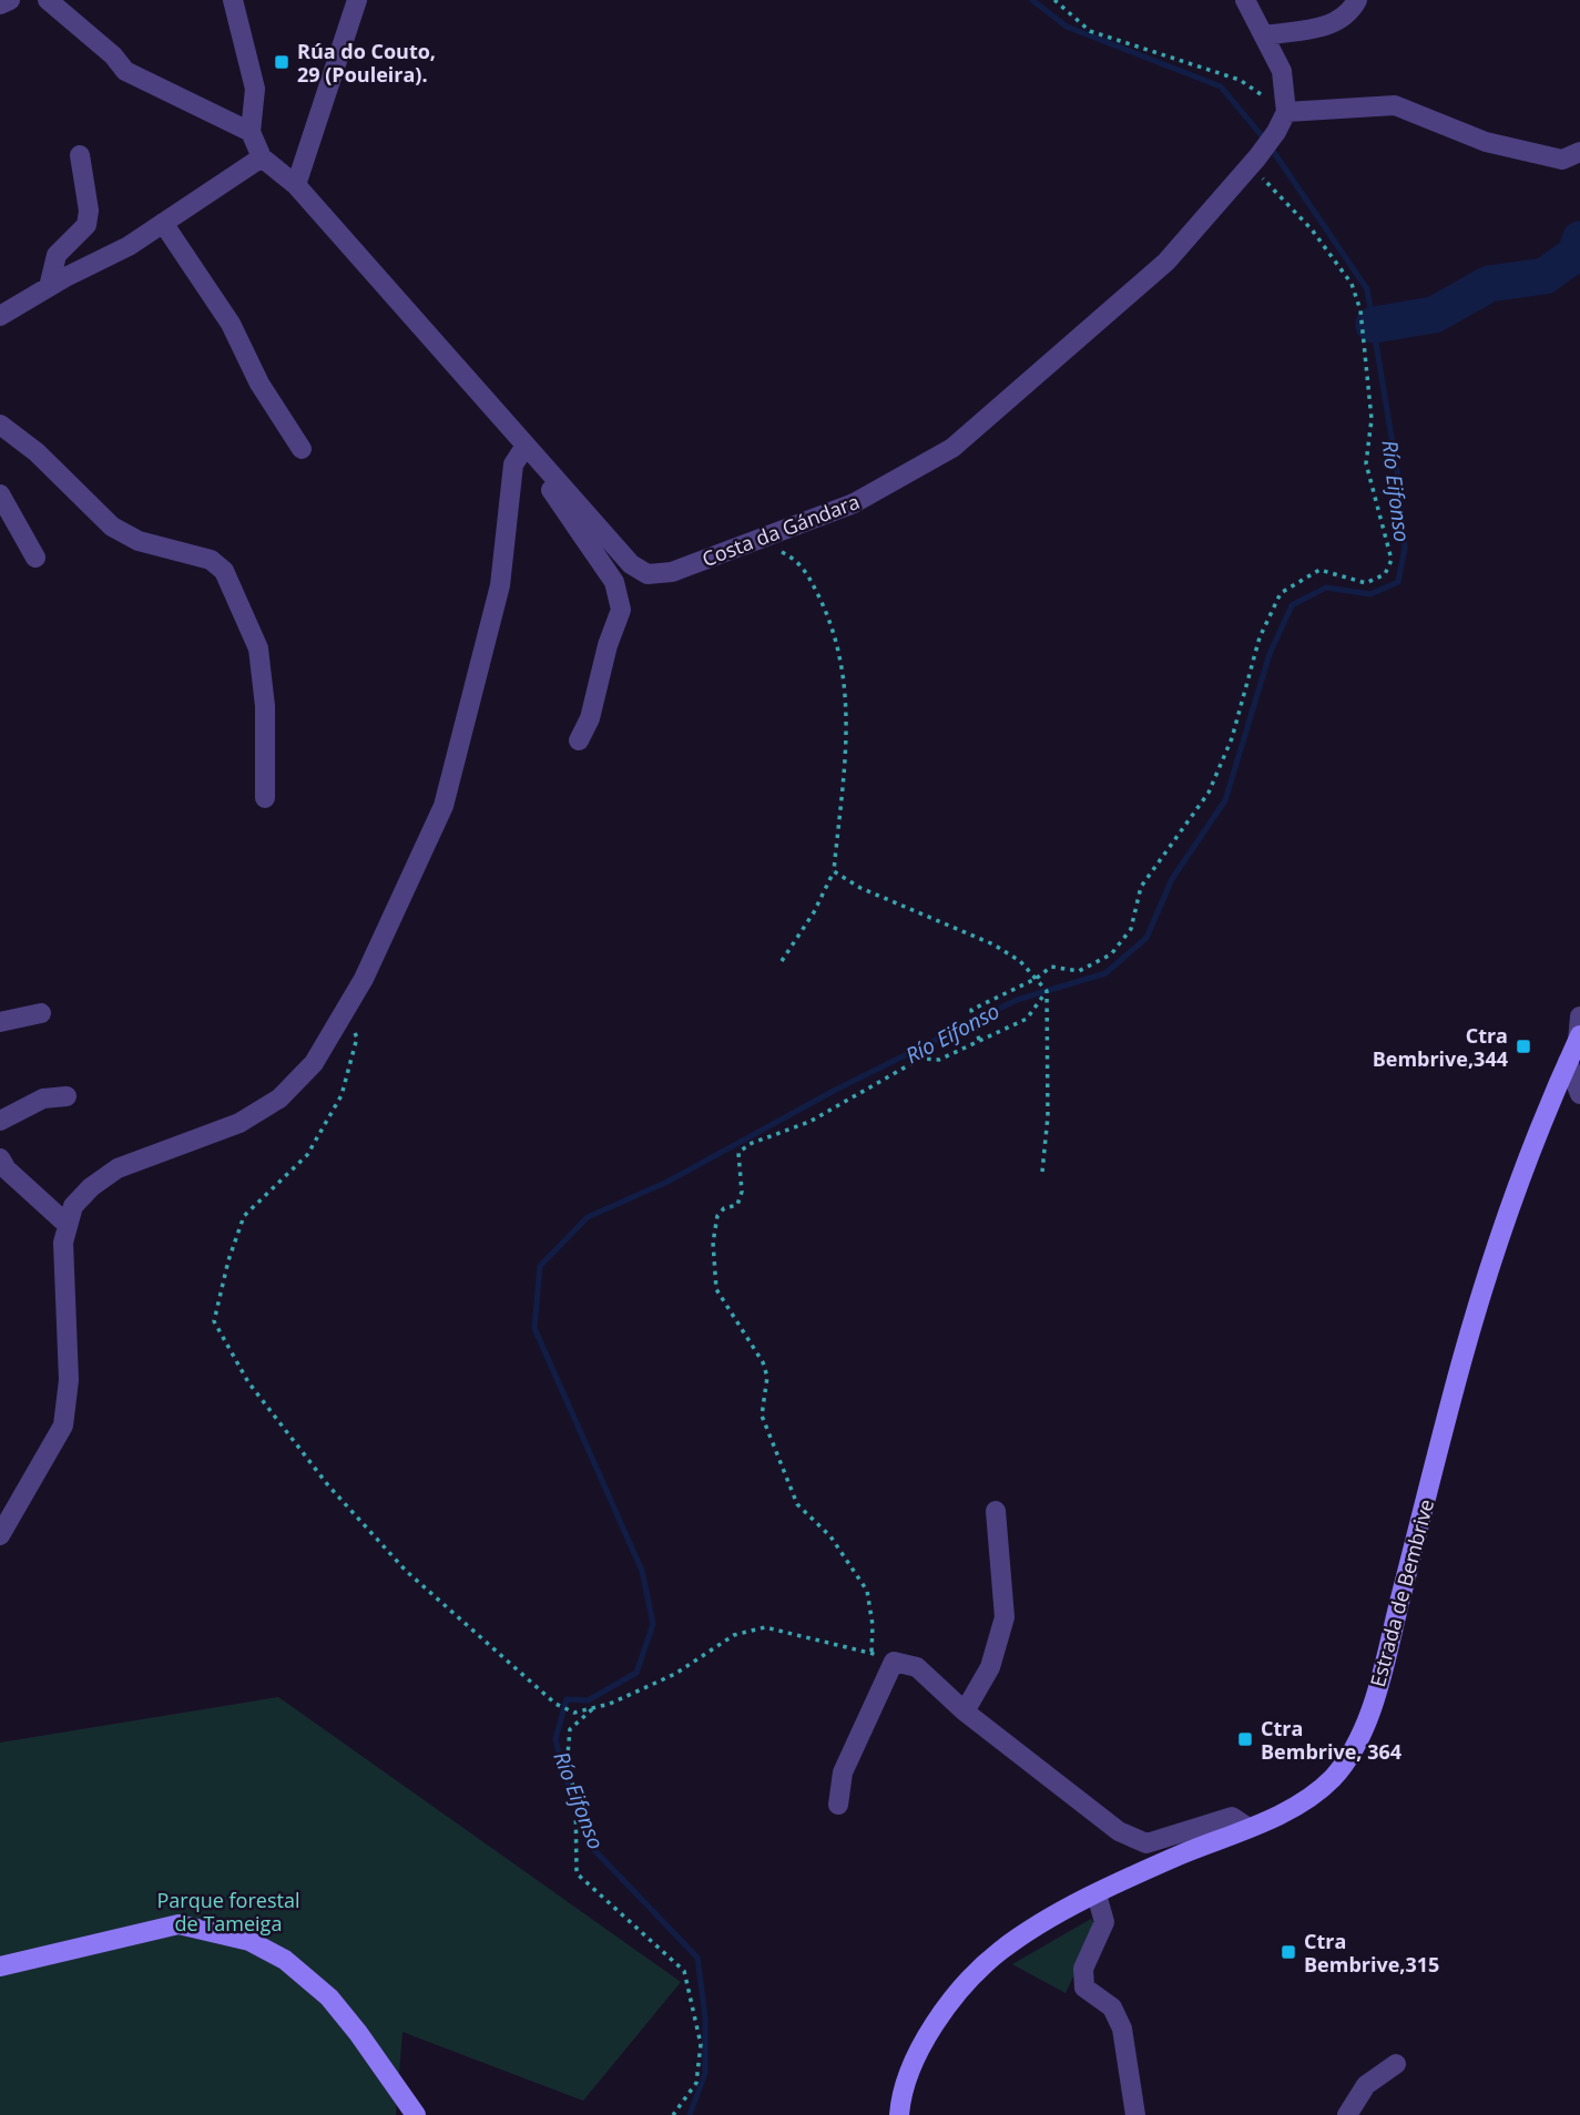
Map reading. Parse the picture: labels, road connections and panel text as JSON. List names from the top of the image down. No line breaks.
{"streets":{"street":["Costa da Gándara","Estrada de Bembrive"]},"water":["Río Eifonso"],"parks":["Parque forestal de Tameiga"],"places":{"transit":["Rúa do Couto, 29 (Pouleira).","Ctra Bembrive,344","Ctra Bembrive, 364","Ctra Bembrive,315"]}}
